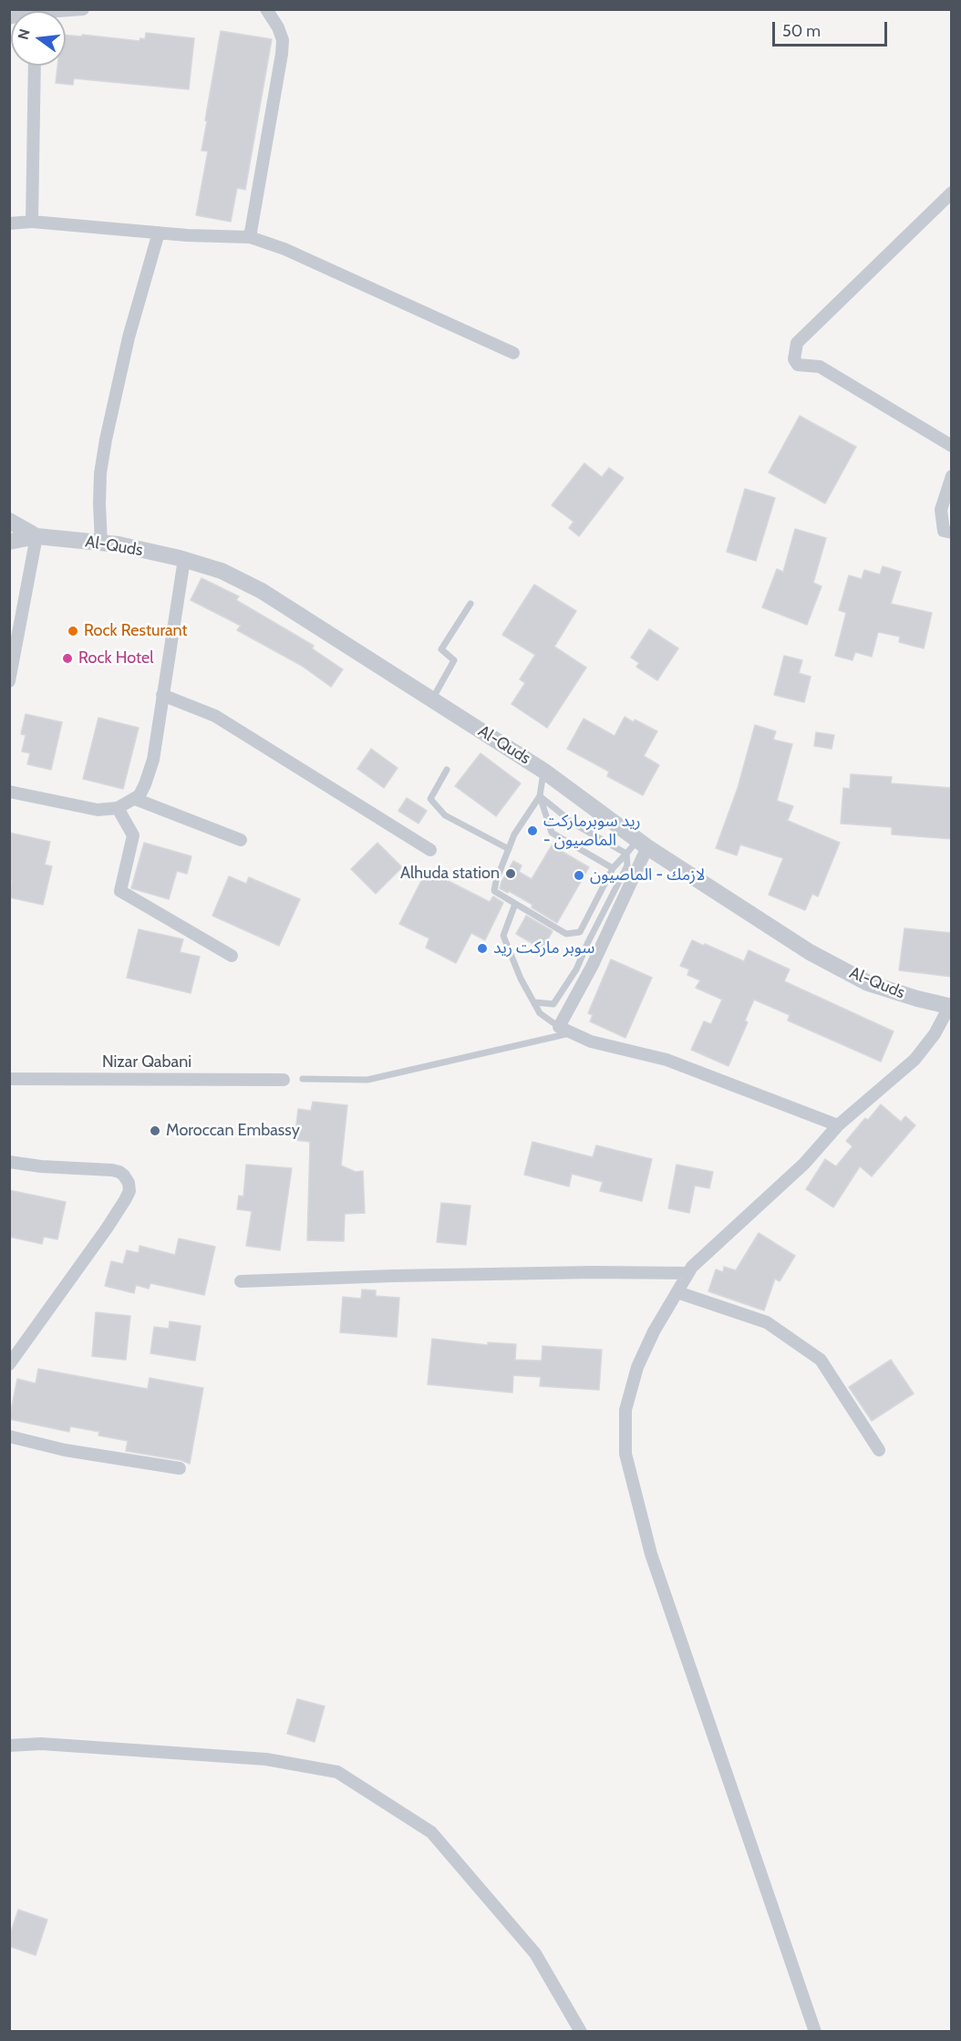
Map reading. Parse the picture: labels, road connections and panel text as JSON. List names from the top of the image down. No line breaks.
{"streets":{"street":["Al-Quds","Nizar Qabani"]},"places":["Rock Resturant","Rock Hotel","ريد سوبرماركت - الماصيون","Alhuda station","لازمك - الماصيون","سوبر ماركت ريد","Moroccan Embassy"],"scale_bar":"50 m","north":"left"}
